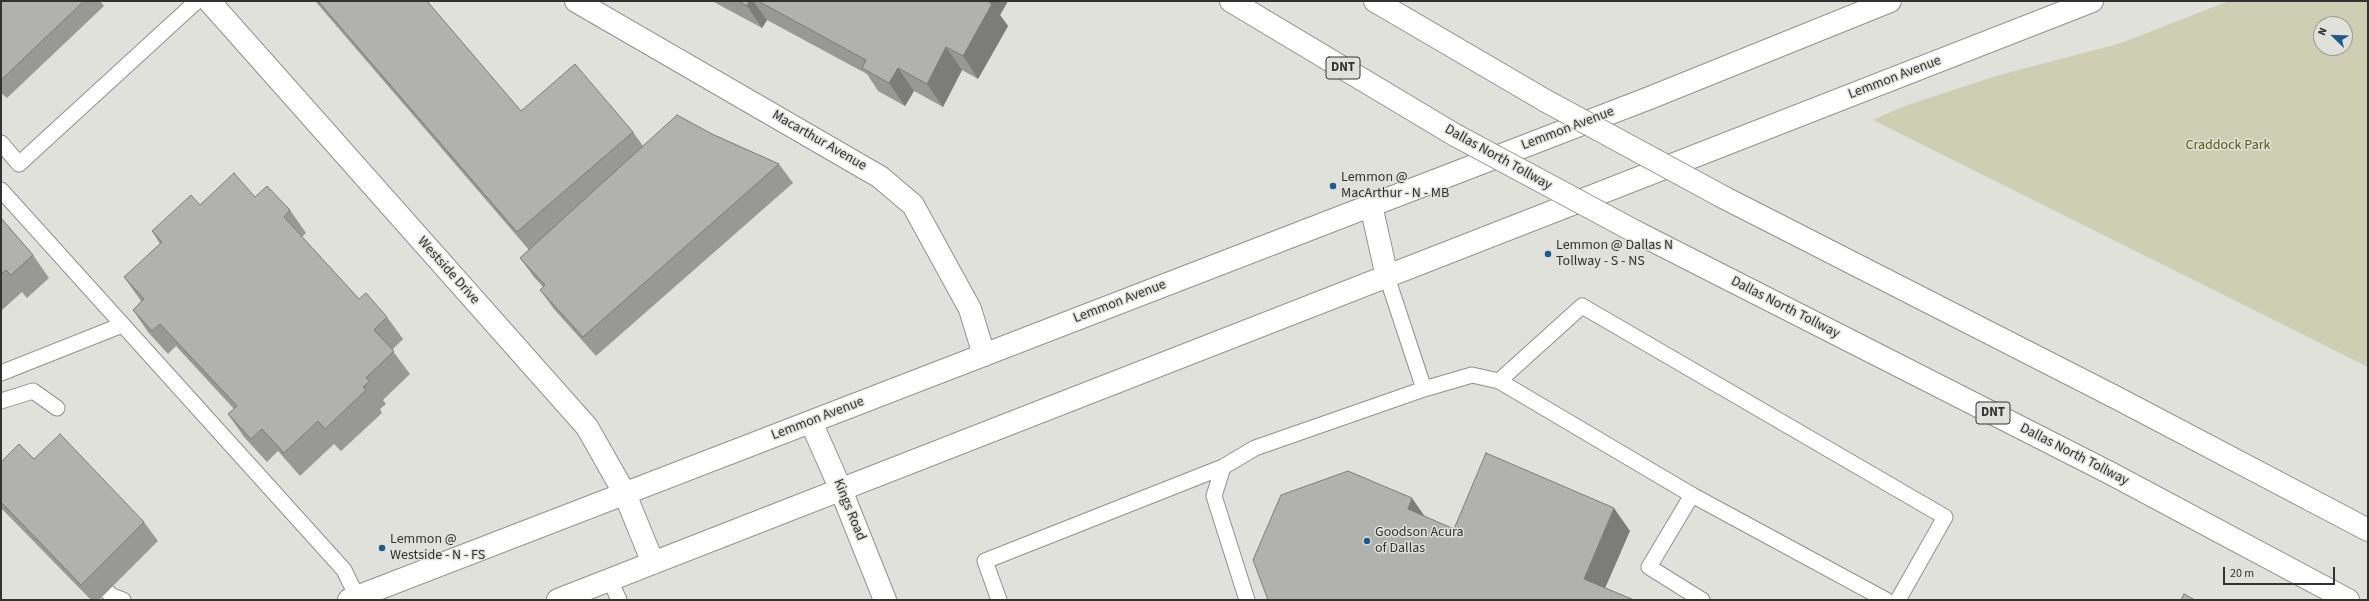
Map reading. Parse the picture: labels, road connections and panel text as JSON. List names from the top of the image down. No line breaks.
{"streets":{"main road":["DNT","Lemmon Avenue","Macarthur Avenue","Dallas North Tollway","Westside Drive","Kings Road"]},"crossings":[["Lemmon Avenue","Macarthur Avenue"],["Lemmon Avenue","Westside Drive"],["Lemmon Avenue","Kings Road"]],"parks":["Craddock Park"],"places":["Lemmon @ MacArthur - N - MB","Lemmon @ Dallas N Tollway - S - NS","Goodson Acura of Dallas","Lemmon @ Westside - N - FS"],"scale_bar":"20 m","north":"top left"}
